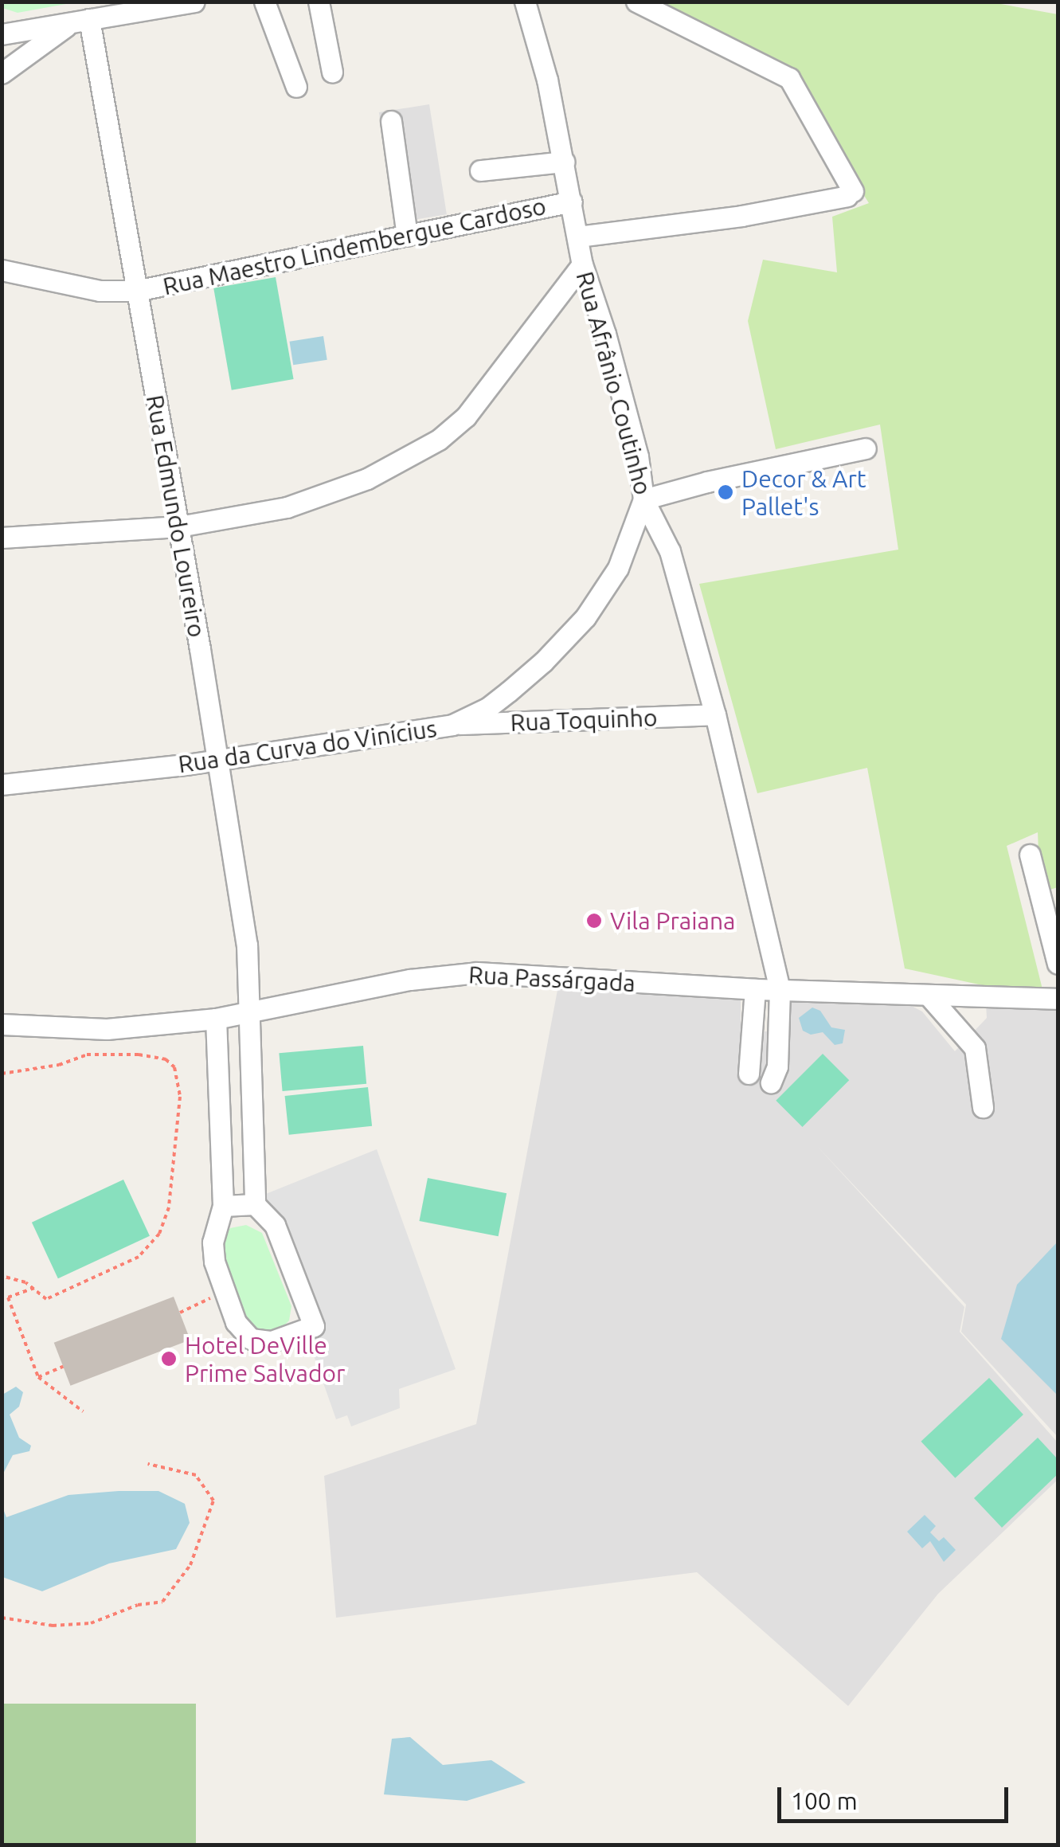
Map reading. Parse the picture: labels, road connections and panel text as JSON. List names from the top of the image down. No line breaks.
{"streets":{"street":["Rua Maestro Lindembergue Cardoso","Rua Afrânio Coutinho","Rua Edmundo Loureiro","Rua Toquinho","Rua da Curva do Vinícius","Rua Passárgada"]},"crossings":[["Rua Maestro Lindembergue Cardoso","Rua Afrânio Coutinho"],["Rua Maestro Lindembergue Cardoso","Rua Edmundo Loureiro"],["Rua Afrânio Coutinho","Rua Toquinho"],["Rua Afrânio Coutinho","Rua da Curva do Vinícius"],["Rua Afrânio Coutinho","Rua Passárgada"],["Rua Edmundo Loureiro","Rua da Curva do Vinícius"],["Rua Edmundo Loureiro","Rua Passárgada"],["Rua Toquinho","Rua da Curva do Vinícius"]],"places":["Decor & Art Pallet's","Vila Praiana","Hotel DeVille Prime Salvador"],"scale_bar":"100 m"}
